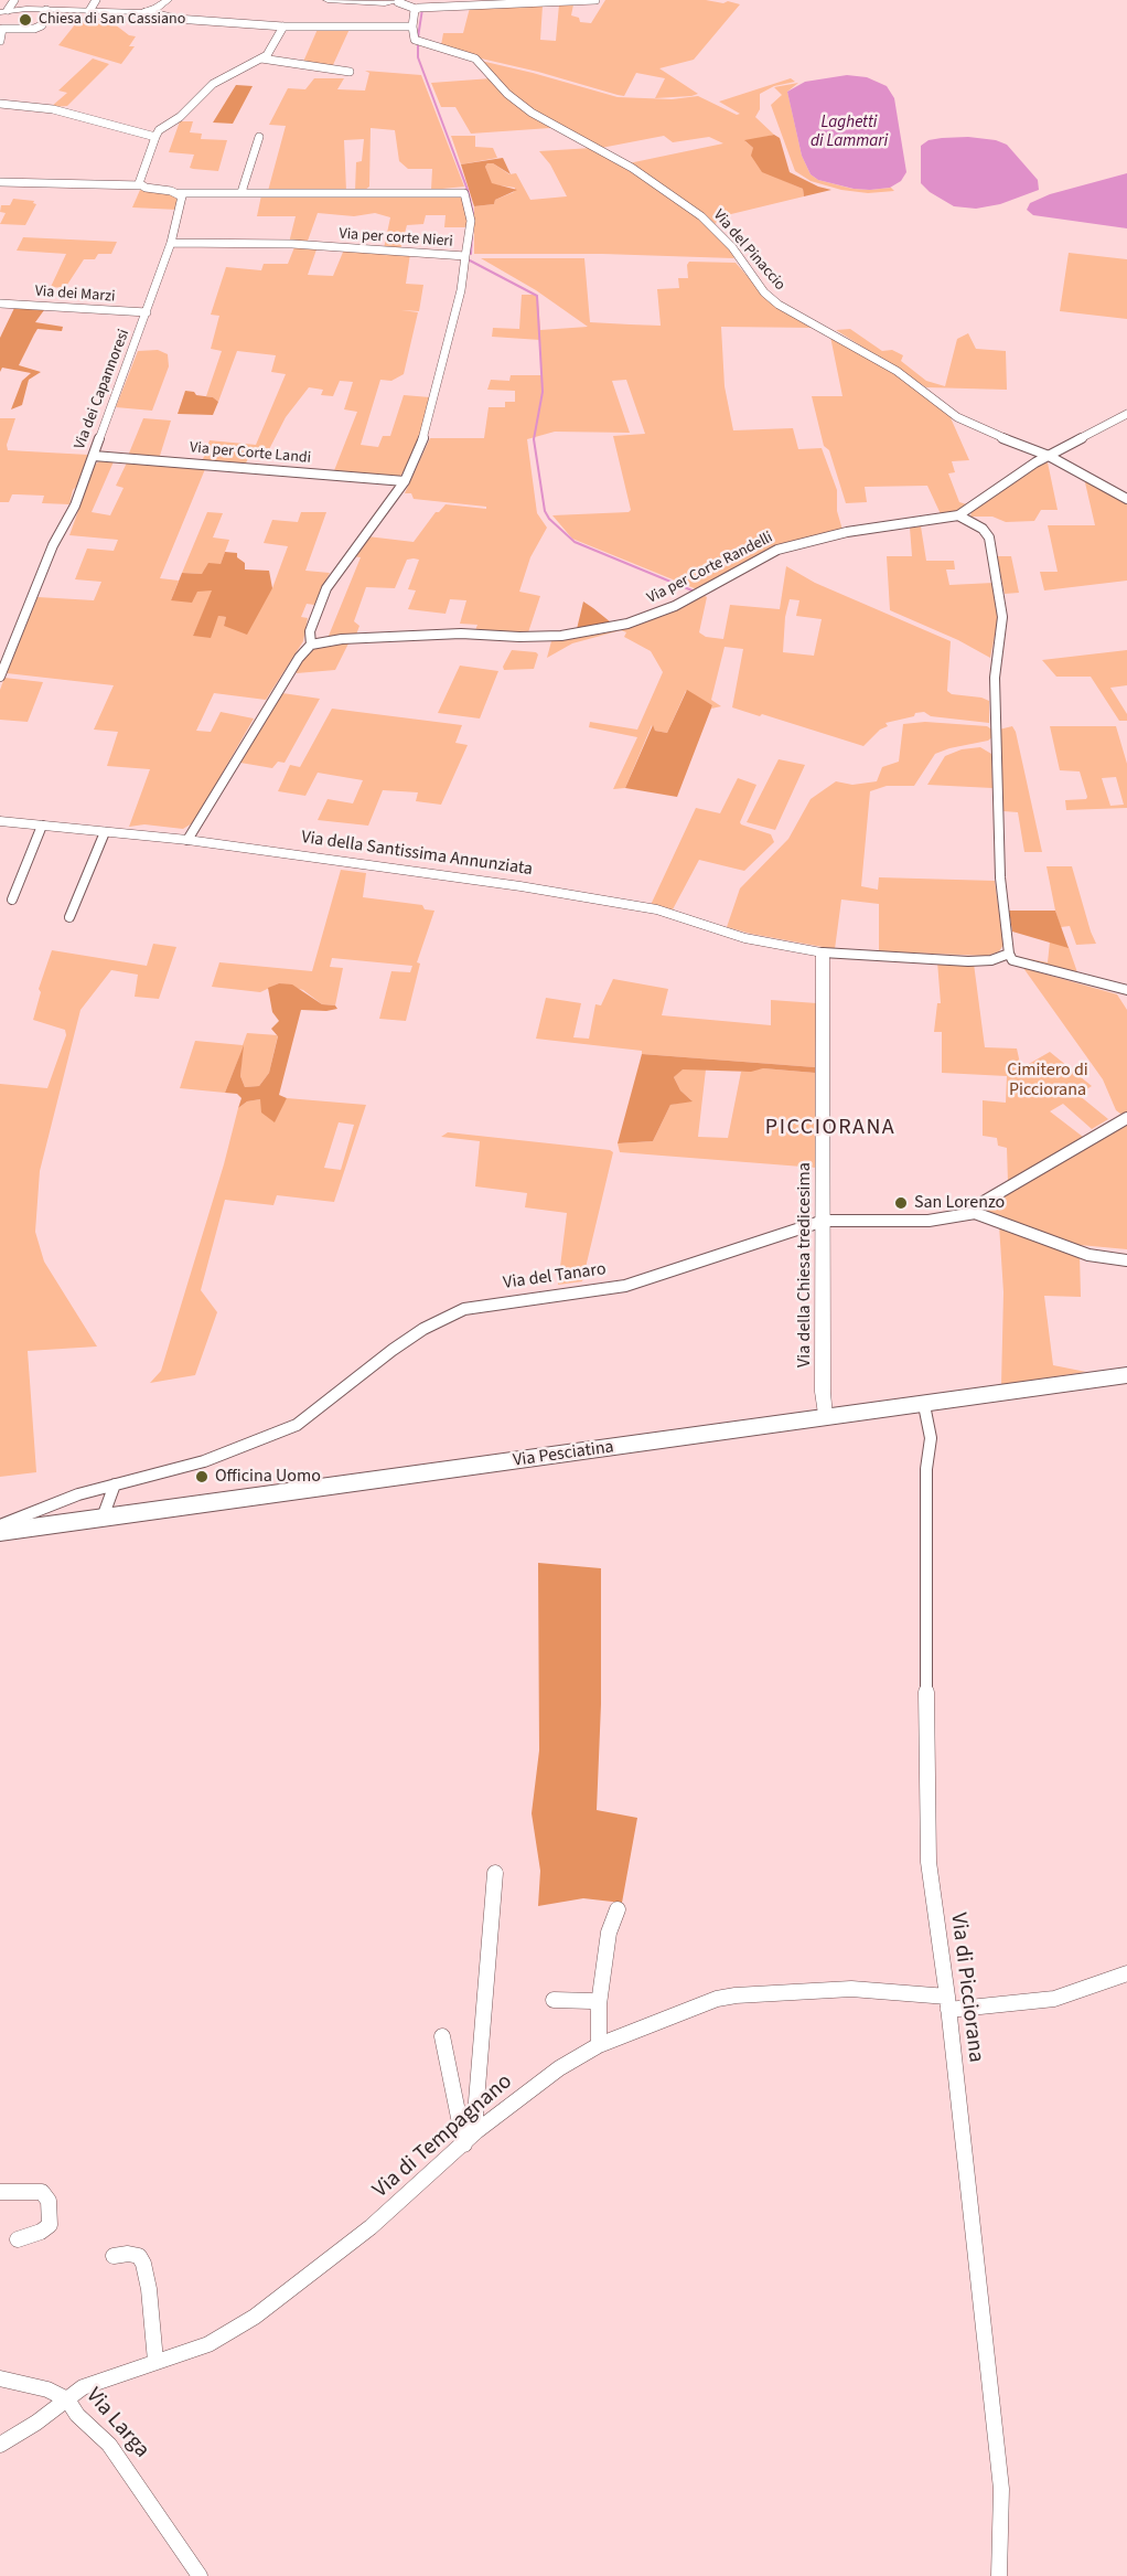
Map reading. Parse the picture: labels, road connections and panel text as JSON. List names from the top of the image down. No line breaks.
{"streets":{"main road":["Via Pesciatina"],"street":["Via per corte Nieri","Via del Pinaccio","Via dei Marzi","Via dei Capannoresi","Via per Corte Landi","Via per Corte Randelli","Via della Santissima Annunziata","Via della Chiesa tredicesima","Via del Tanaro","Via di Picciorana","Via di Tempagnano","Via Larga"]},"crossings":[["Via per corte Nieri","Via dei Capannoresi"],["Via per corte Nieri","Via per Corte Landi"],["Via per corte Nieri","Via per Corte Randelli"],["Via del Pinaccio","Via per Corte Randelli"],["Via dei Marzi","Via dei Capannoresi"],["Via dei Capannoresi","Via per Corte Landi"],["Via della Santissima Annunziata","Via della Chiesa tredicesima"],["Via della Chiesa tredicesima","Via del Tanaro"],["Via della Chiesa tredicesima","Via Pesciatina"],["Via Pesciatina","Via di Picciorana"],["Via di Picciorana","Via di Tempagnano"],["Via di Tempagnano","Via Larga"]],"districts":["PICCIORANA"],"water":["Laghetti di Lammari"],"parks":["Cimitero di Picciorana"],"places":["Chiesa di San Cassiano","San Lorenzo","Officina Uomo"]}
